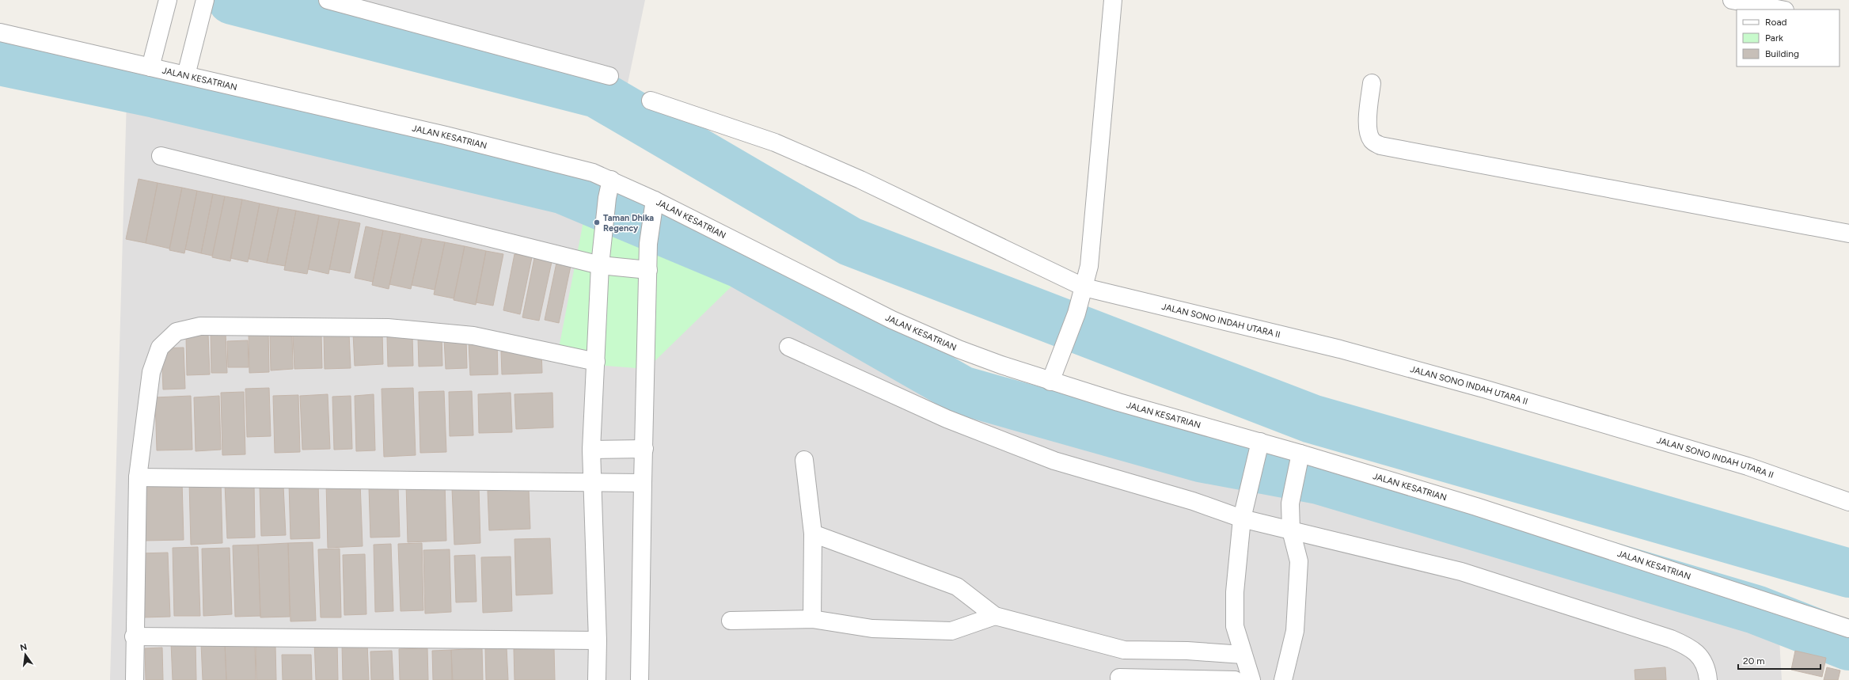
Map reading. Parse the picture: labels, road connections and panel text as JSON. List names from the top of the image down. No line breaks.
{"streets":{"street":["JALAN KESATRIAN","JALAN SONO INDAH UTARA II"]},"places":["Taman Dhika Regency"],"legend":["Road","Park","Building"],"scale_bar":"20 m","north":"top"}
